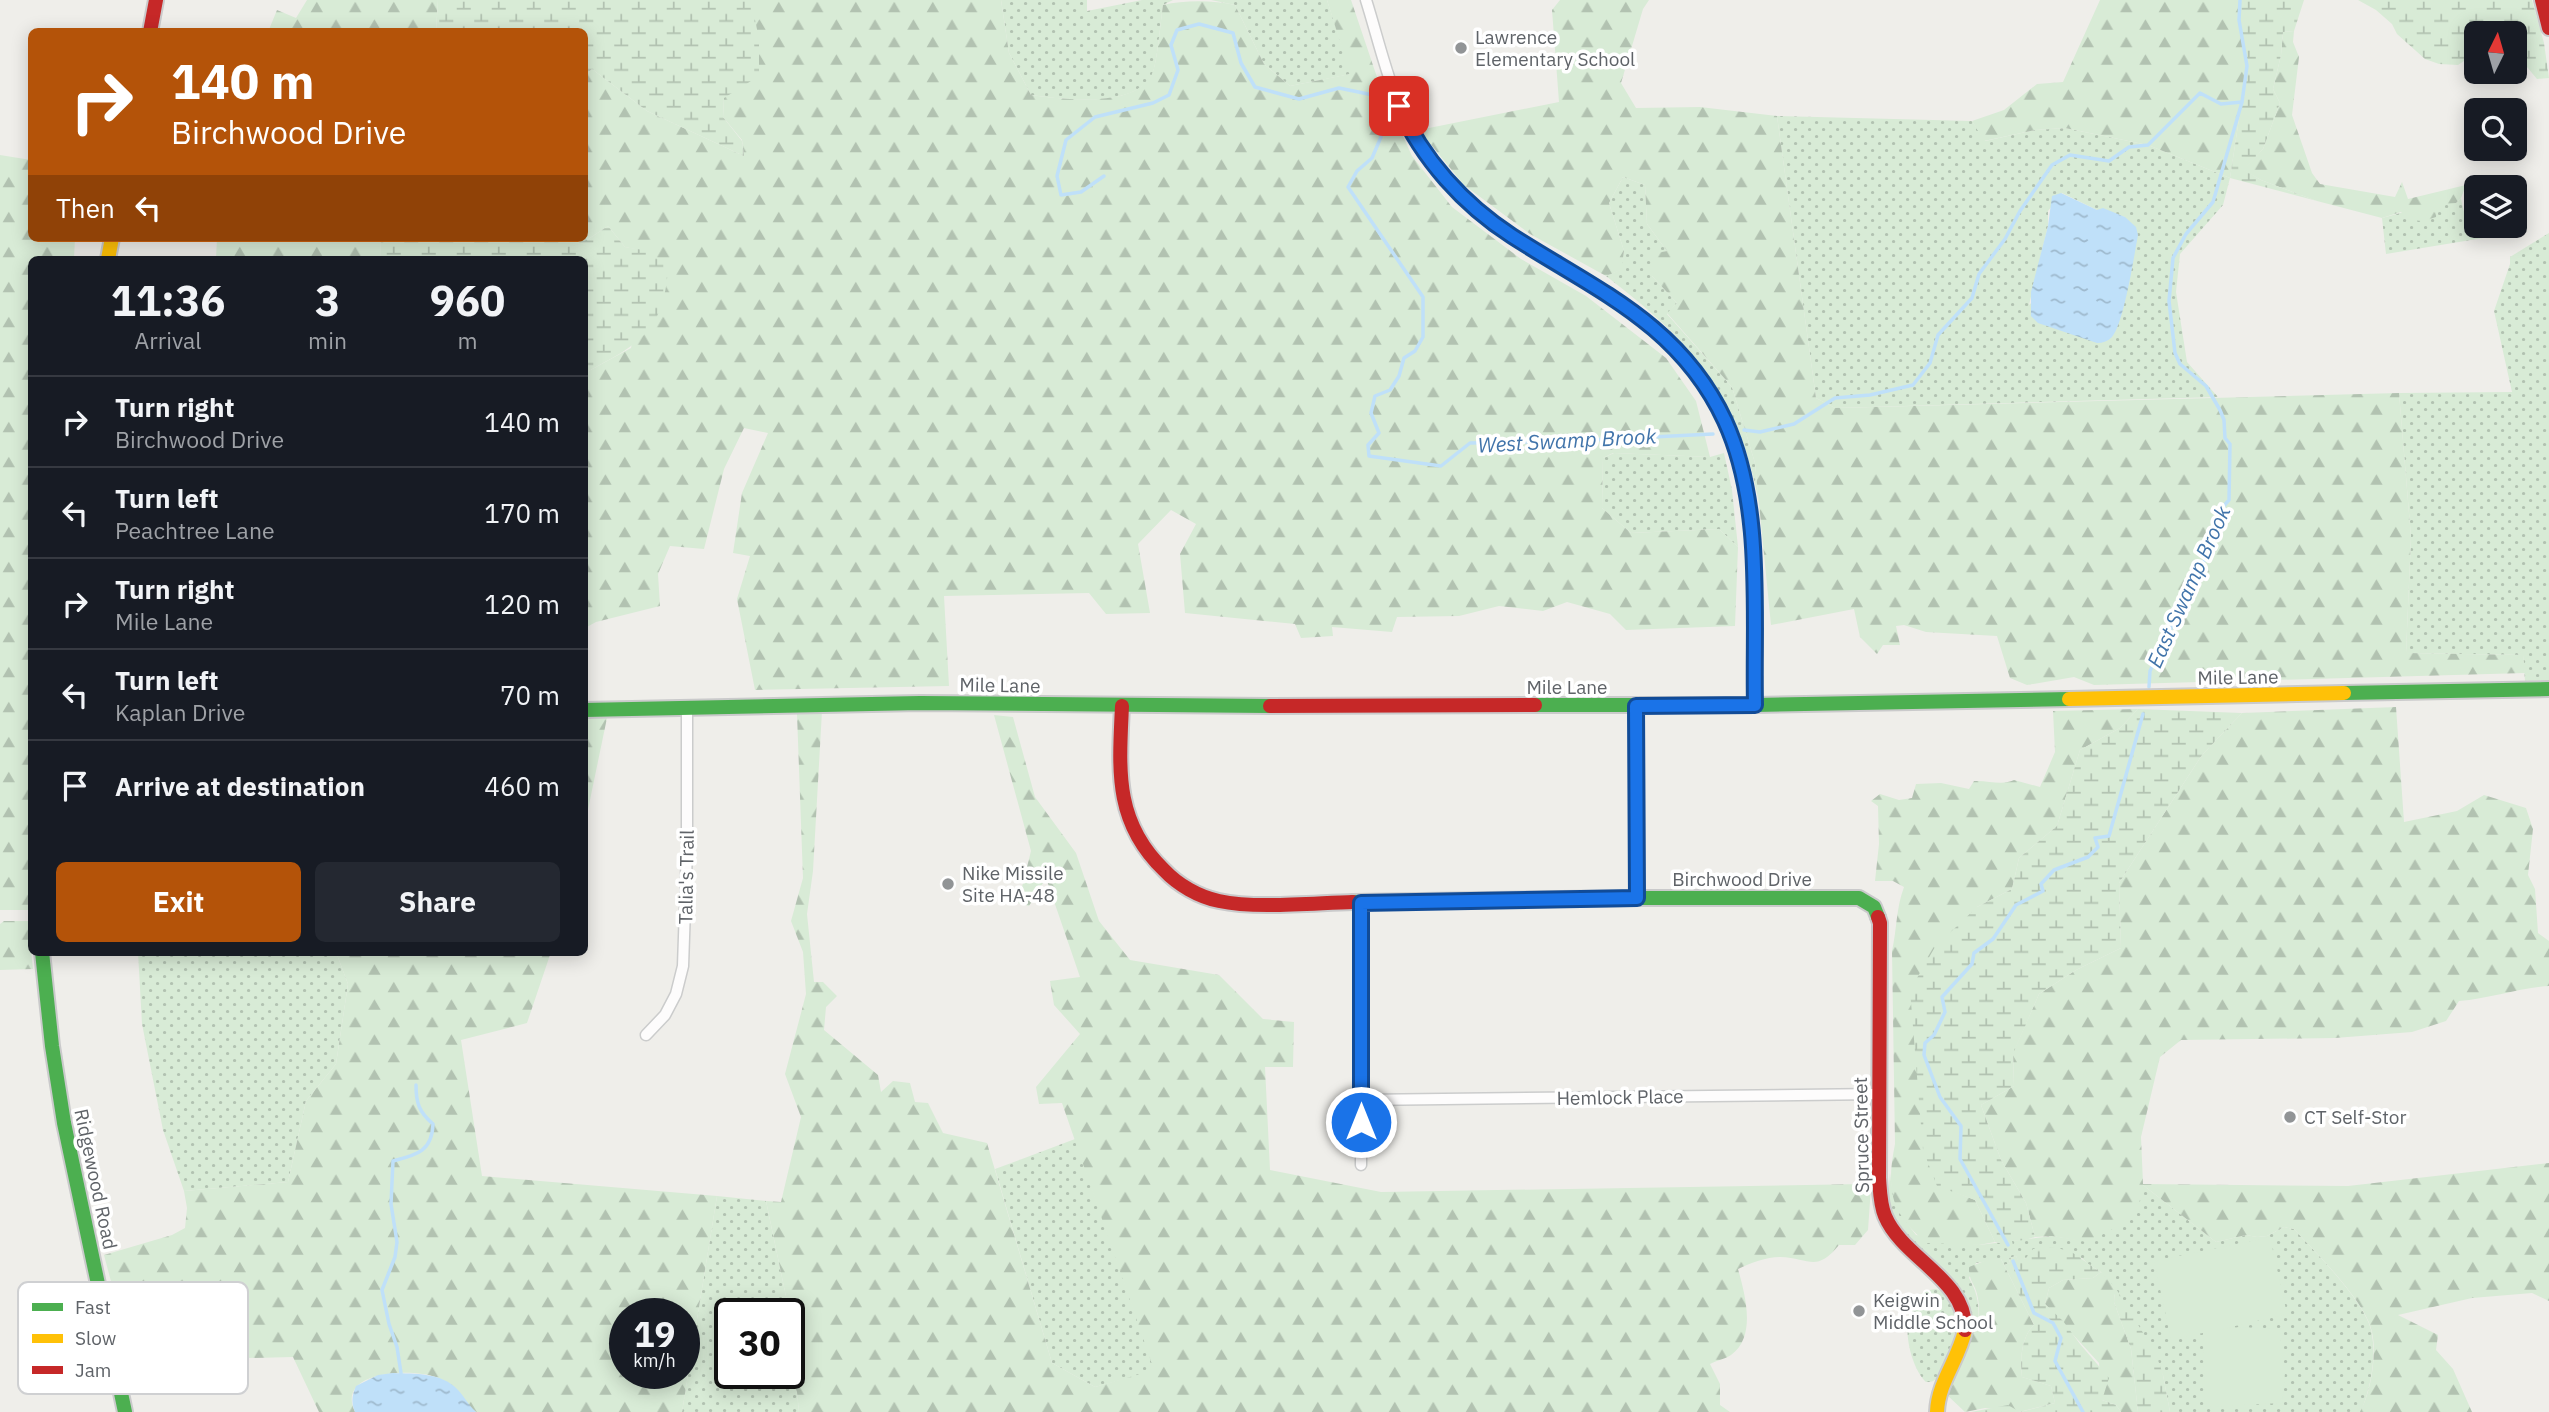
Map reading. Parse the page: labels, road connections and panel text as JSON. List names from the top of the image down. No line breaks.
{"streets":{"street":["Mile Lane","Talia's Trail","Birchwood Drive","Hemlock Place","Spruce Street","Ridgewood Road"]},"crossings":[["Mile Lane","Talia's Trail"],["Mile Lane","Birchwood Drive"],["Birchwood Drive","Spruce Street"],["Hemlock Place","Spruce Street"]],"water":["West Swamp Brook","East Swamp Brook"],"places":["Lawrence Elementary School","Nike Missile Site HA-48","CT Self-Stor","Keigwin Middle School"],"legend":["Fast","Slow","Jam"],"north":"top","page":{"turn":["140 m","Birchwood Drive"],"then":"Then","eta":["11:36","Arrival","3","min","960","m"],"list":[{"name":"Turn right","note":"Birchwood Drive","value":"140 m"},{"name":"Turn left","note":"Peachtree Lane","value":"170 m"},{"name":"Turn right","note":"Mile Lane","value":"120 m"},{"name":"Turn left","note":"Kaplan Drive","value":"70 m"},{"name":"Arrive at destination","value":"460 m"}],"buttons":["Exit","Share"],"speed":"19 km/h","limit":"30"}}
